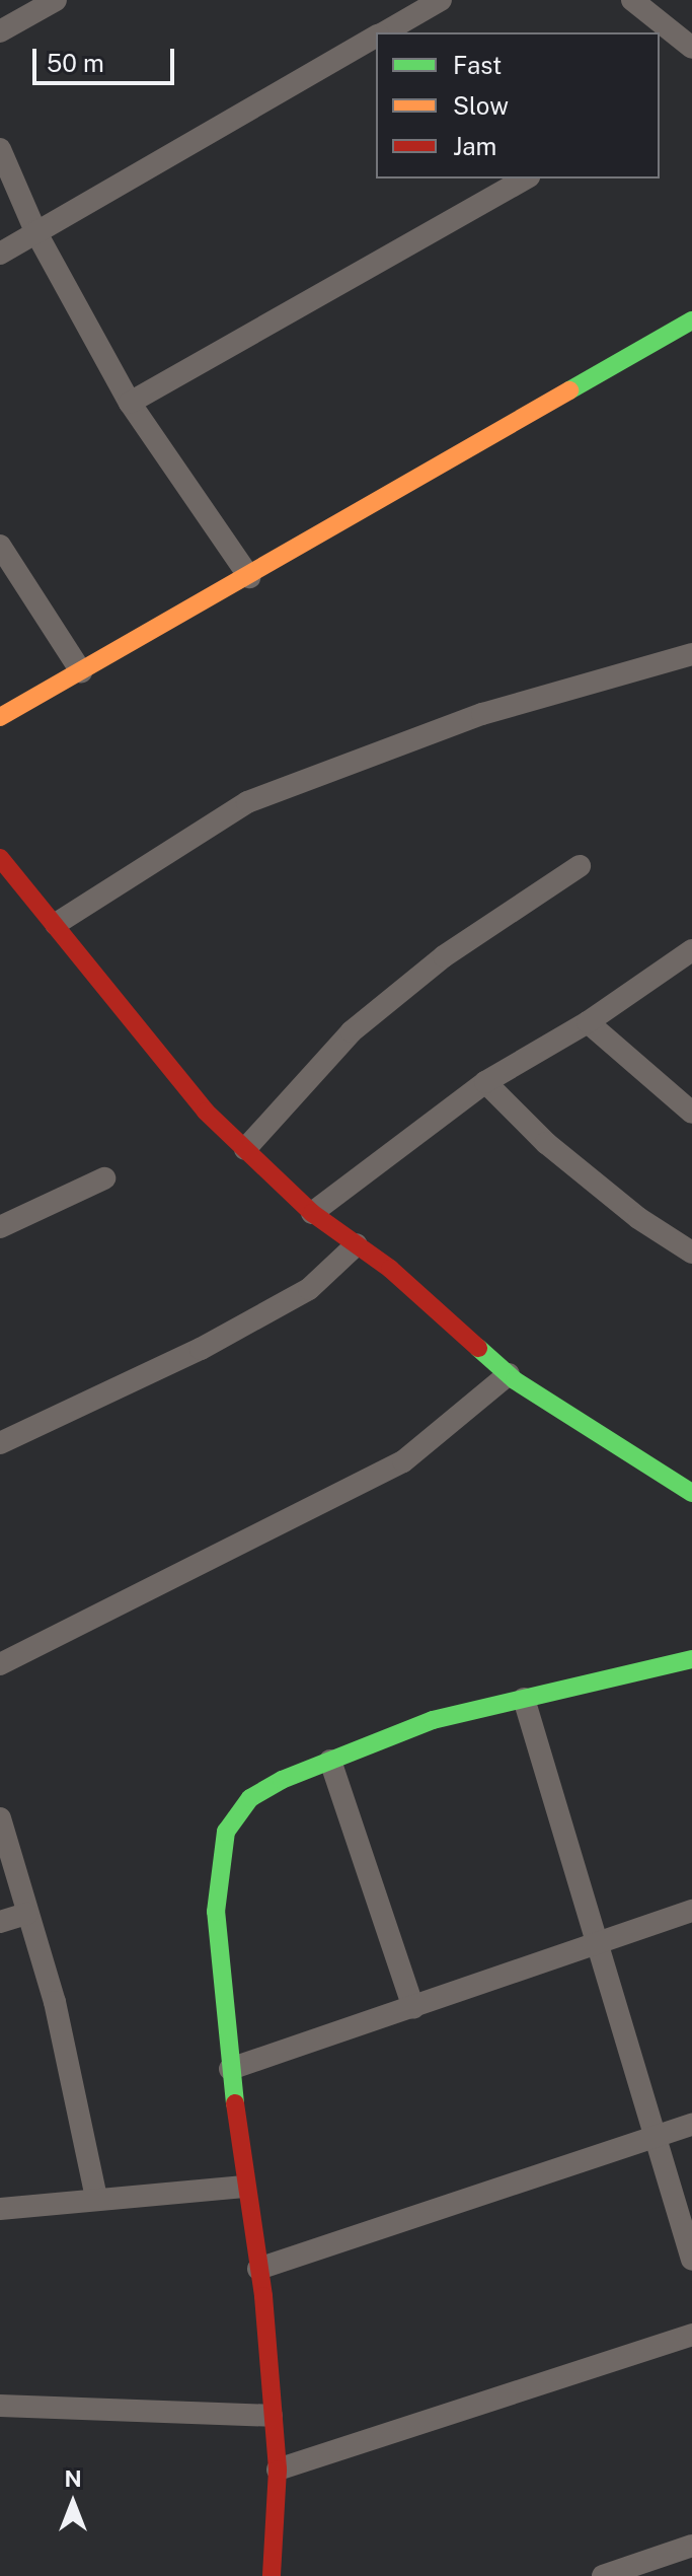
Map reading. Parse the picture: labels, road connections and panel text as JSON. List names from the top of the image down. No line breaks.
{"legend":["Fast","Slow","Jam"],"scale_bar":"50 m","north":"top"}
